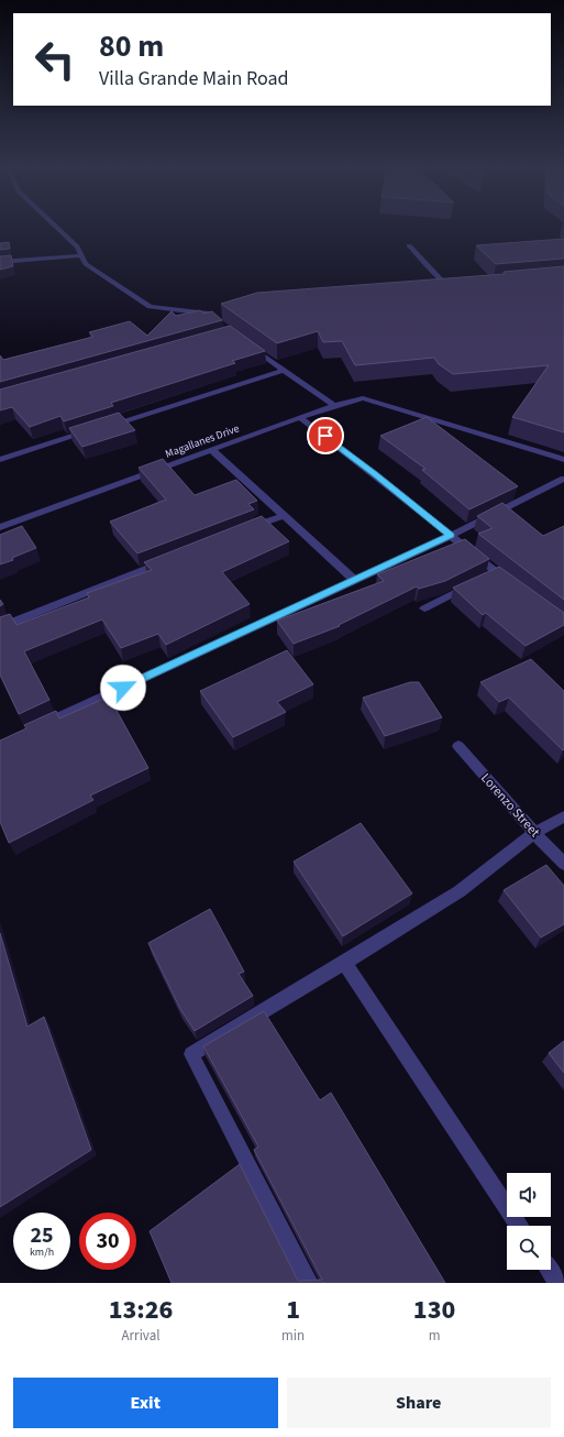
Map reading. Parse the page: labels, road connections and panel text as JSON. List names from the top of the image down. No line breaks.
{"streets":{"street":["Magallanes Drive","Lorenzo Street"]},"page":{"turn":["80 m","Villa Grande Main Road"],"speed":"25 km/h","limit":"30","eta":["13:26","Arrival","1","min","130","m"],"buttons":["Exit","Share"]}}
